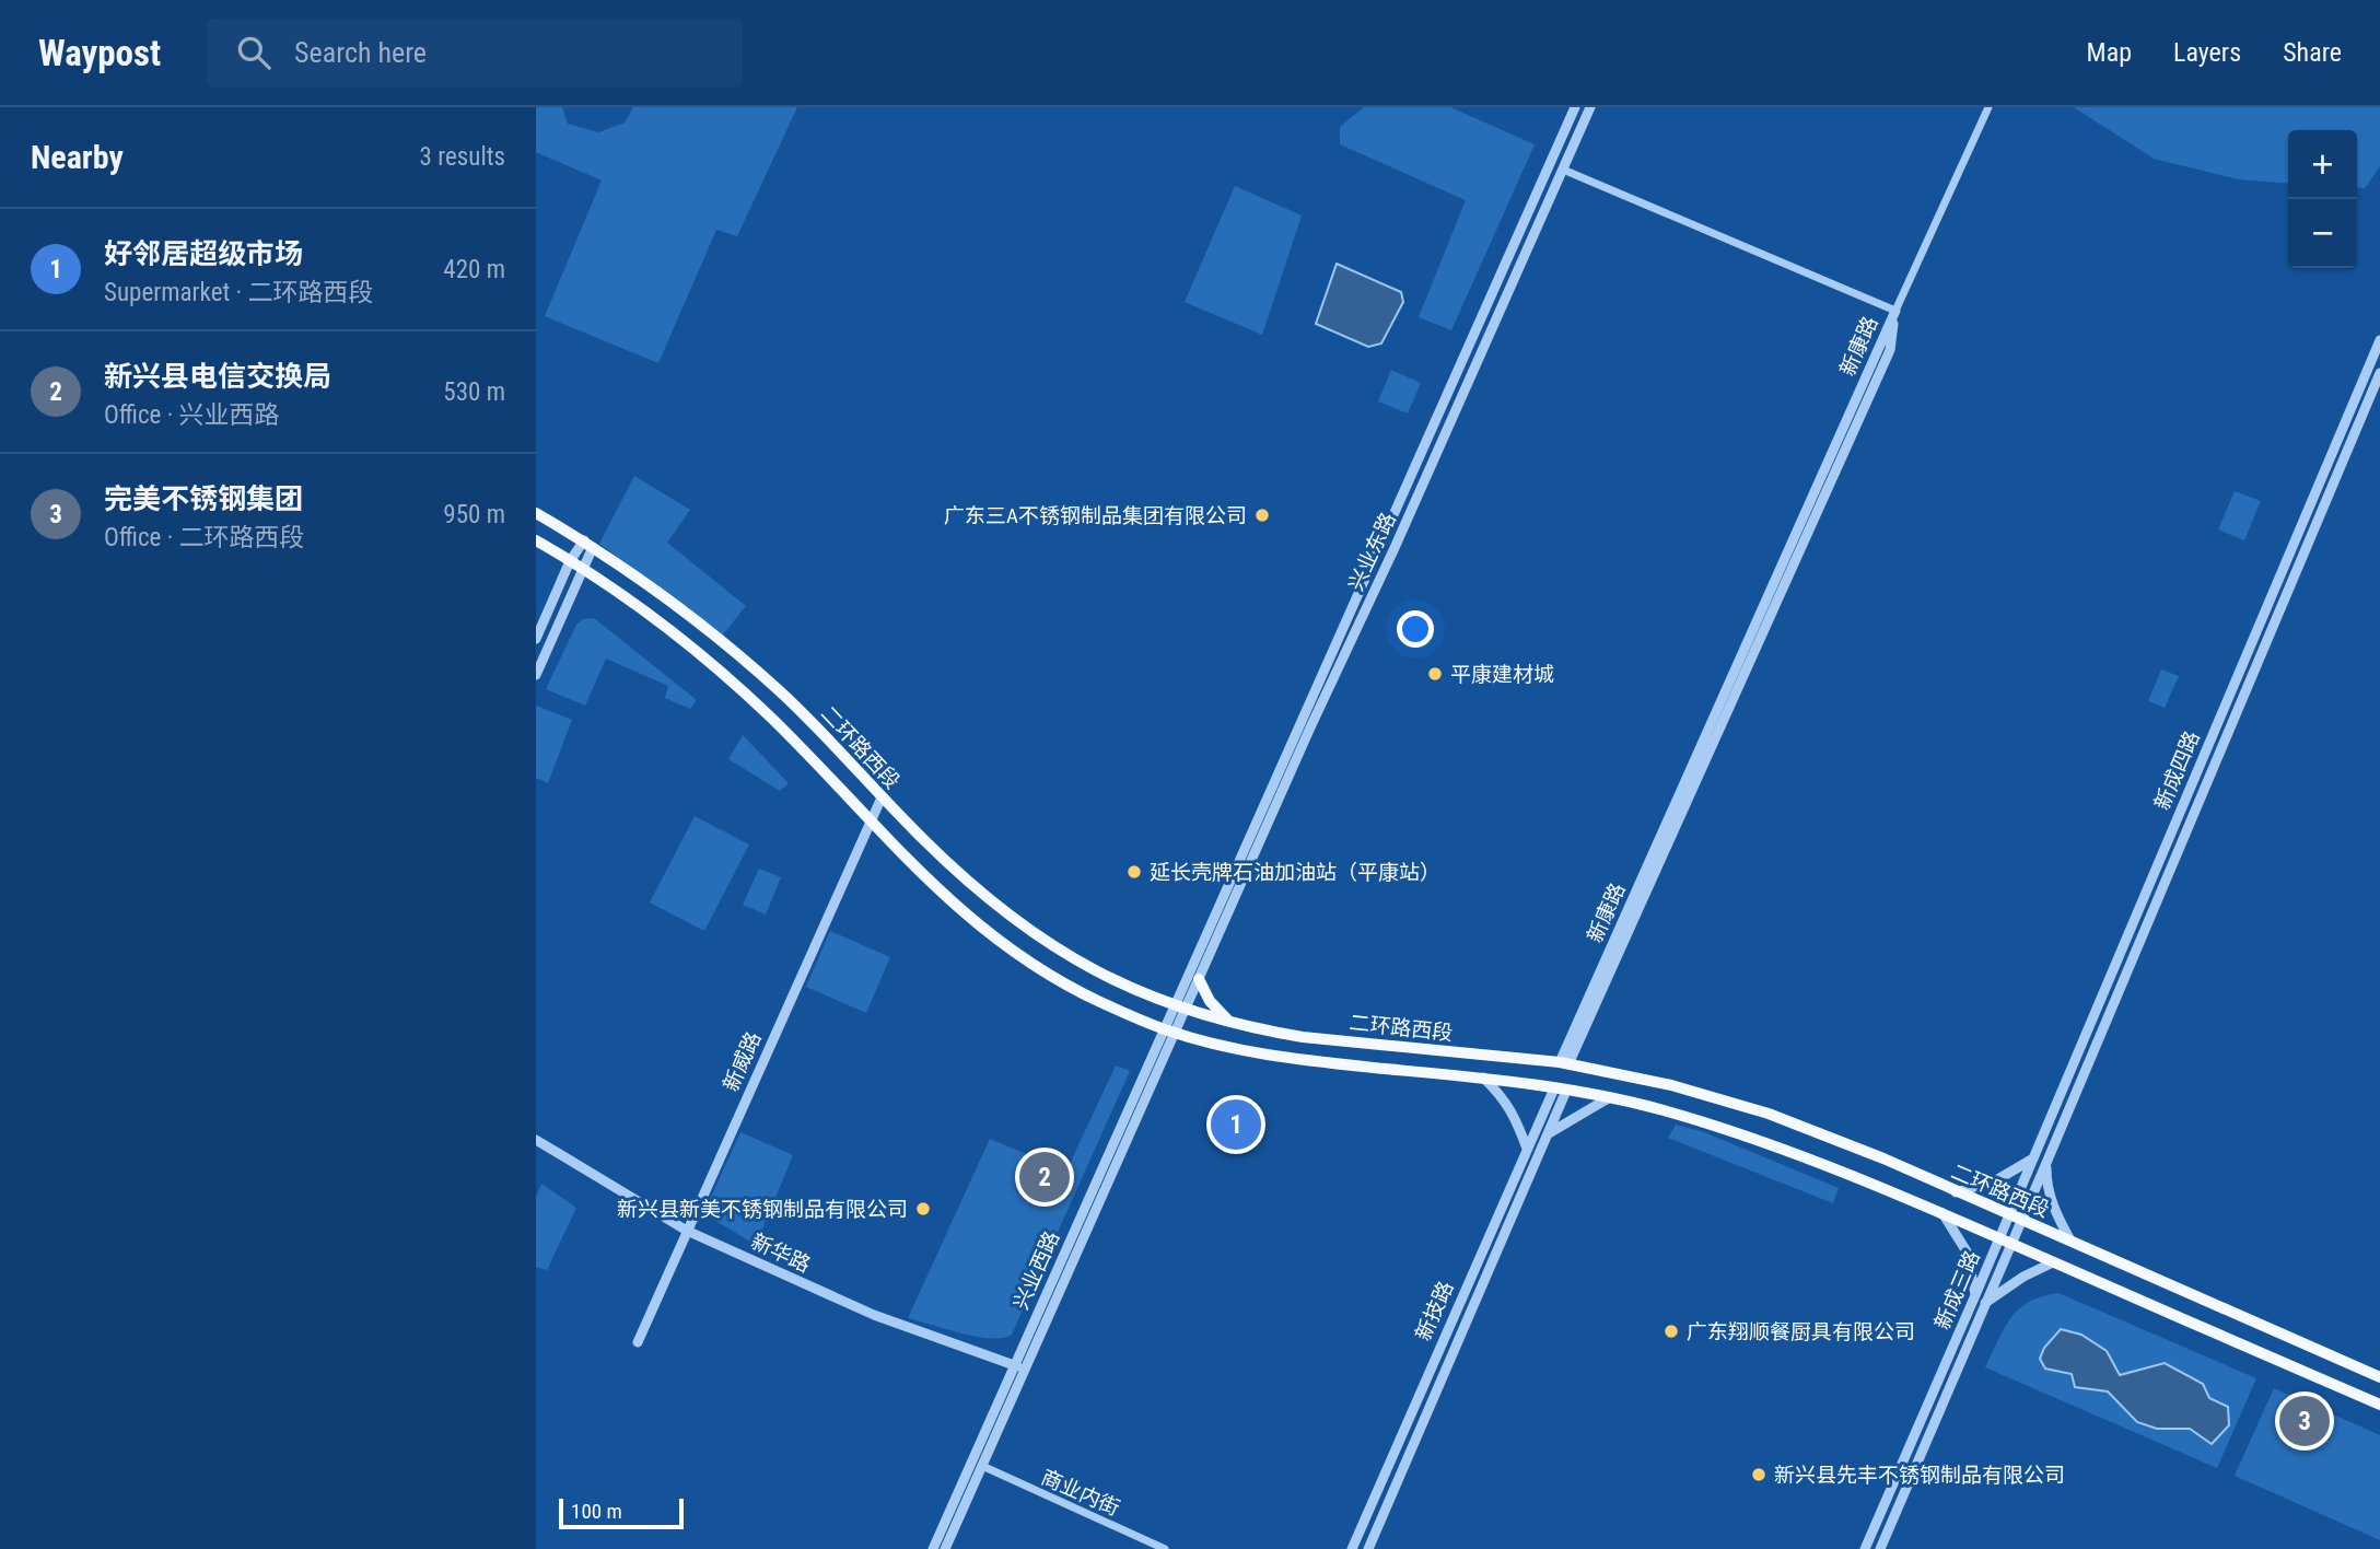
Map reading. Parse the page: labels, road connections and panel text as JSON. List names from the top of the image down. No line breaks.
{"streets":{"main road":["二环路西段"],"street":["新康路","兴业东路","新成四路","新威路","新华路","兴业西路","新成三路","新技路","商业内街"]},"crossings":[["新康路","二环路西段"],["兴业东路","二环路西段"],["兴业东路","兴业西路"],["二环路西段","新成四路"],["二环路西段","新威路"],["二环路西段","兴业西路"],["二环路西段","新成三路"],["二环路西段","新技路"],["新成四路","新成三路"],["新威路","新华路"],["新华路","兴业西路"],["兴业西路","商业内街"]],"places":["广东三A不锈钢制品集团有限公司","平康建材城","延长壳牌石油加油站（平康站）","新兴县新美不锈钢制品有限公司","广东翔顺餐厨具有限公司","新兴县先丰不锈钢制品有限公司"],"scale_bar":"100 m","page":{"header":"Waypost","search":"Search here","nav":["Map","Layers","Share"],"heading":["Nearby","3 results"],"map_buttons":["+","−"],"list":[{"mark":"1","name":"好邻居超级市场","note":"Supermarket · 二环路西段","value":"420 m"},{"mark":"2","name":"新兴县电信交换局","note":"Office · 兴业西路","value":"530 m"},{"mark":"3","name":"完美不锈钢集团","note":"Office · 二环路西段","value":"950 m"}],"pins":["1","2","3"],"scale":"100 m"}}
